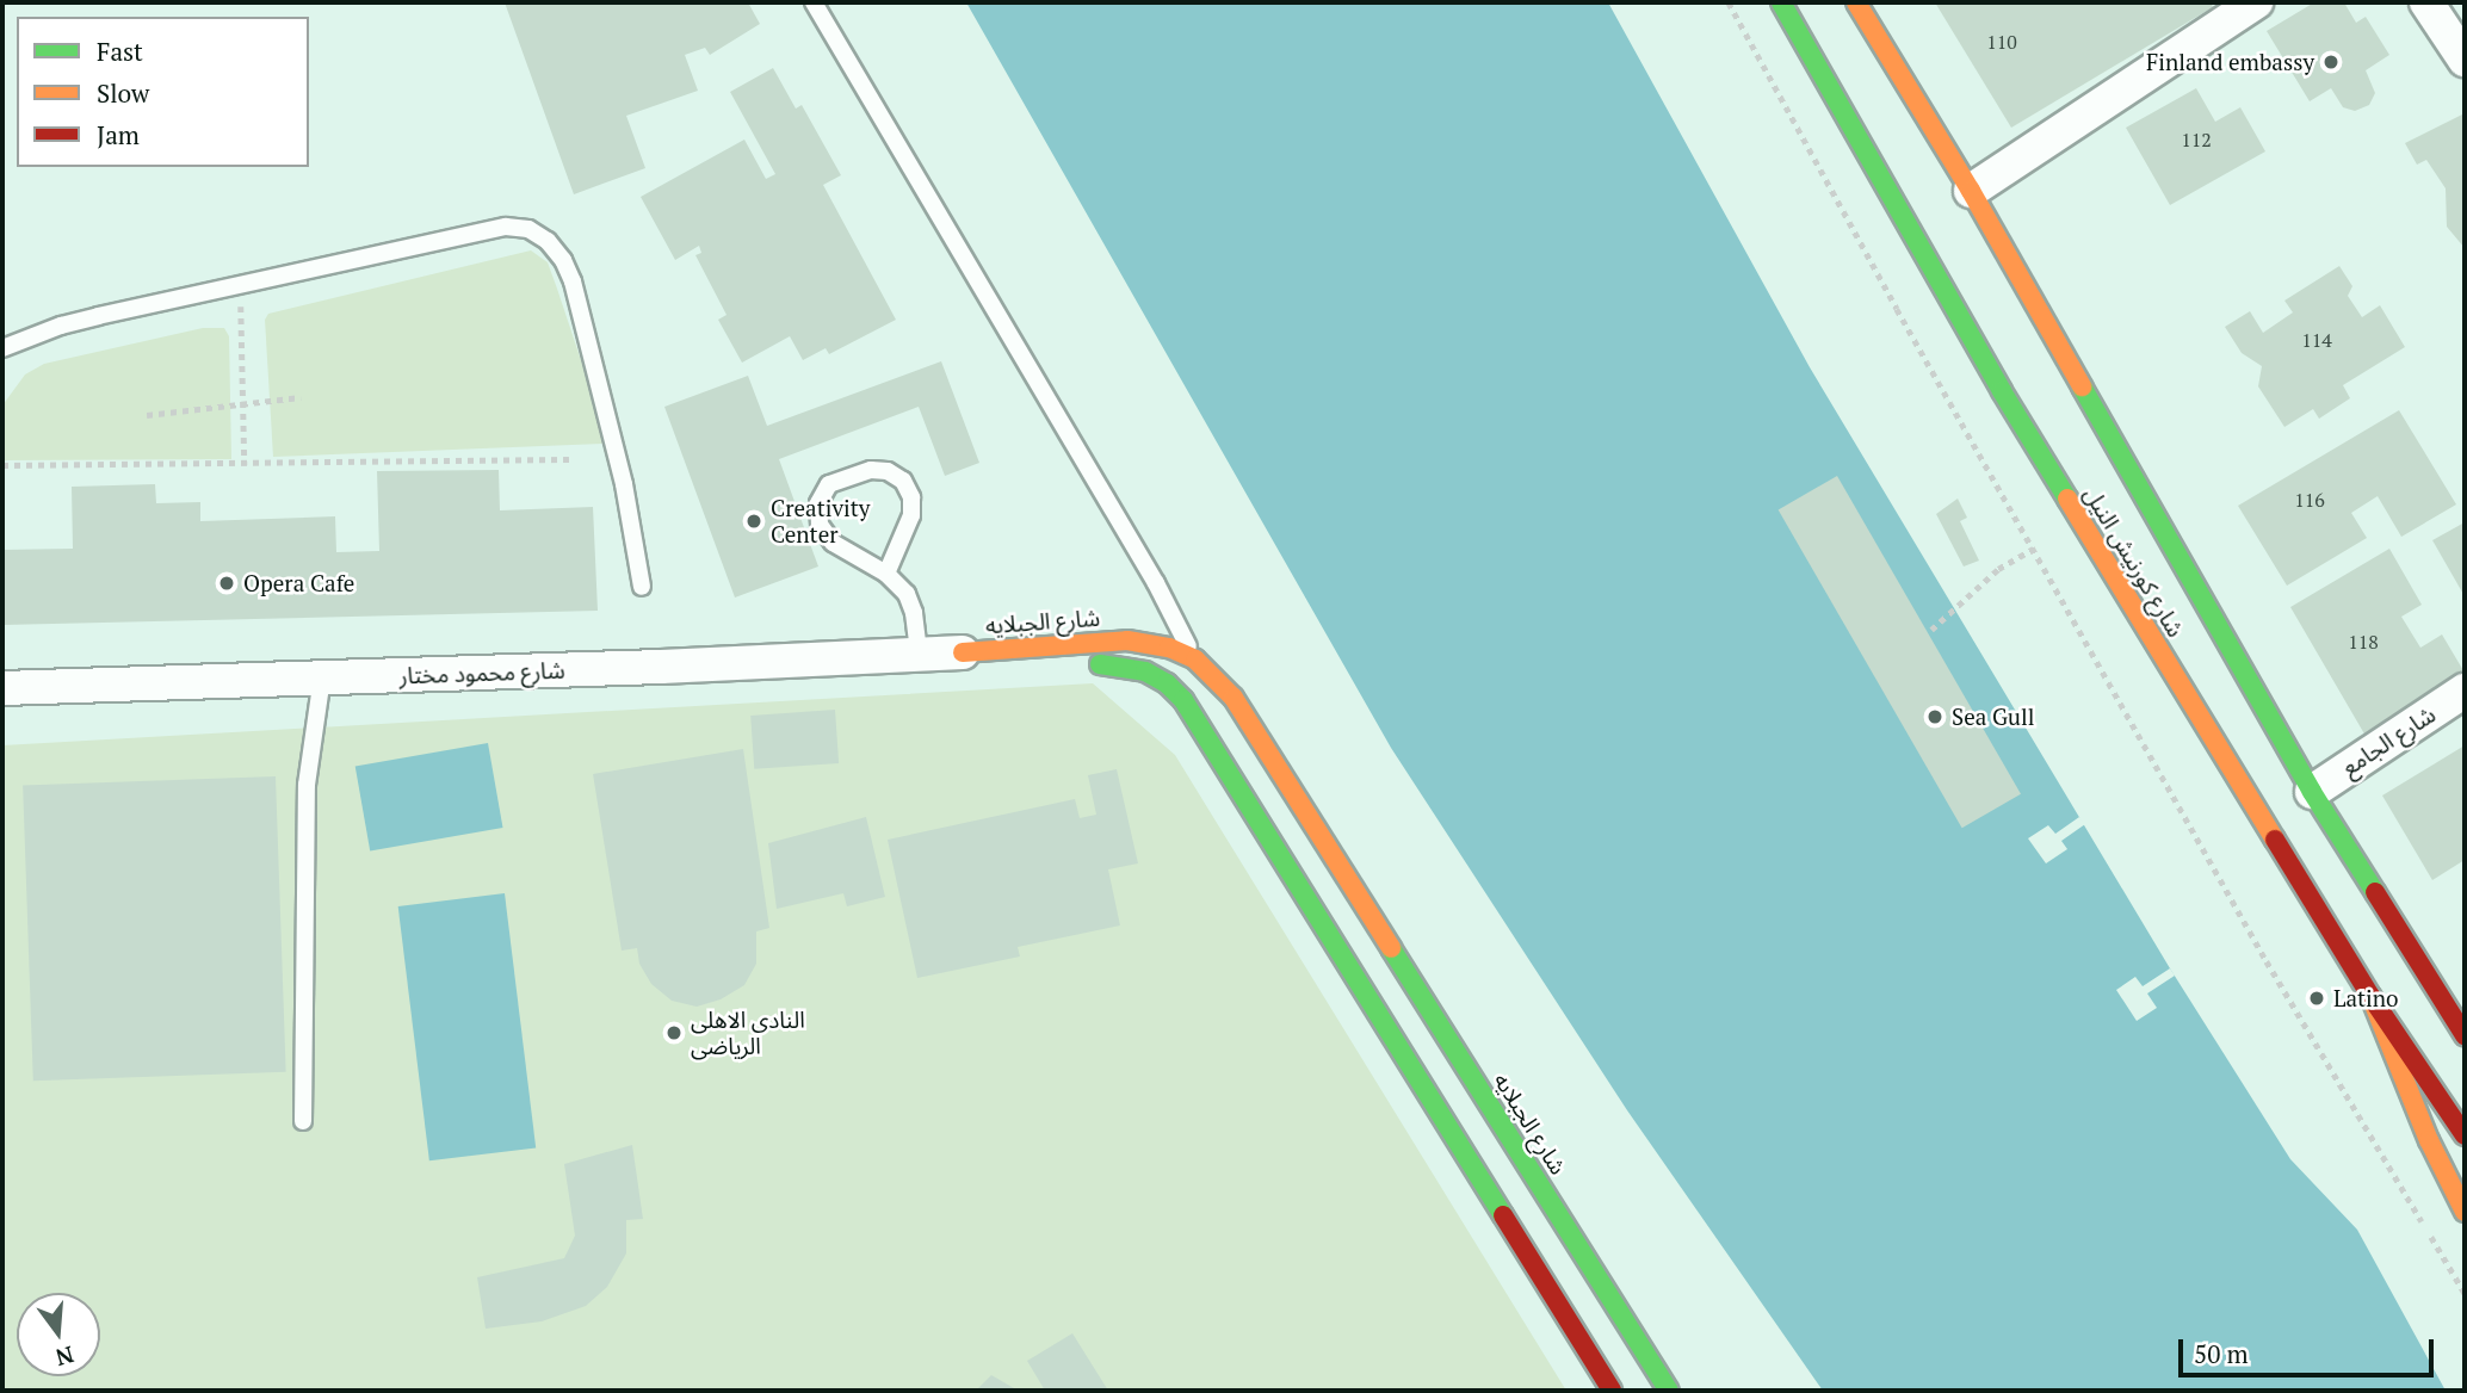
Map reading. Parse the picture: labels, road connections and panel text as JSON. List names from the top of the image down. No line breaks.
{"streets":{"main road":["شارع كورنيش النيل","شارع الجبلايه"],"street":["شارع محمود مختار","شارع الجامع"]},"crossings":[["شارع كورنيش النيل","شارع الجامع"],["شارع الجبلايه","شارع محمود مختار"]],"places":["Finland embassy","Creativity Center","Opera Cafe","Sea Gull","Latino","النادى الاهلى الرياضى"],"house_numbers":["110","112","114","116","118"],"legend":["Fast","Slow","Jam"],"scale_bar":"50 m","north":"bottom"}
